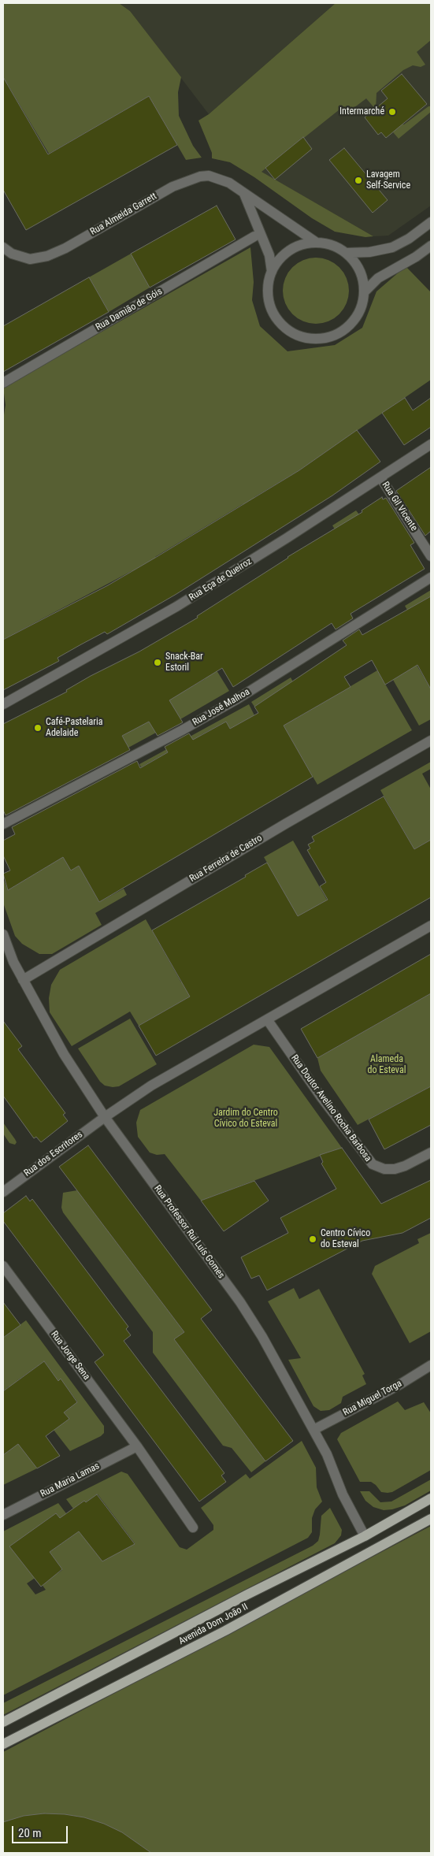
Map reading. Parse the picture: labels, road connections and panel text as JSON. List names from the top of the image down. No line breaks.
{"streets":{"main road":["Avenida Dom João II"],"street":["Rua Almeida Garrett","Rua Damião de Góis","Rua Gil Vicente","Rua Eça de Queiroz","Rua José Malhoa","Rua Ferreira de Castro","Rua Doutor Avelino Rocha Barbosa","Rua dos Escritores","Rua Professor Rui Luís Gomes","Rua Jorge Sena","Rua Miguel Torga","Rua Maria Lamas"]},"crossings":[["Rua Gil Vicente","Rua Eça de Queiroz"],["Rua Ferreira de Castro","Rua Professor Rui Luís Gomes"],["Rua Doutor Avelino Rocha Barbosa","Rua dos Escritores"],["Rua dos Escritores","Rua Professor Rui Luís Gomes"],["Rua Professor Rui Luís Gomes","Rua Miguel Torga"],["Rua Professor Rui Luís Gomes","Avenida Dom João II"],["Rua Jorge Sena","Rua Maria Lamas"]],"parks":["Alameda do Esteval","Jardim do Centro Cívico do Esteval"],"places":["Intermarché","Lavagem Self-Service","Snack-Bar Estoril","Café-Pastelaria Adelaide","Centro Cívico do Esteval"],"scale_bar":"20 m"}
